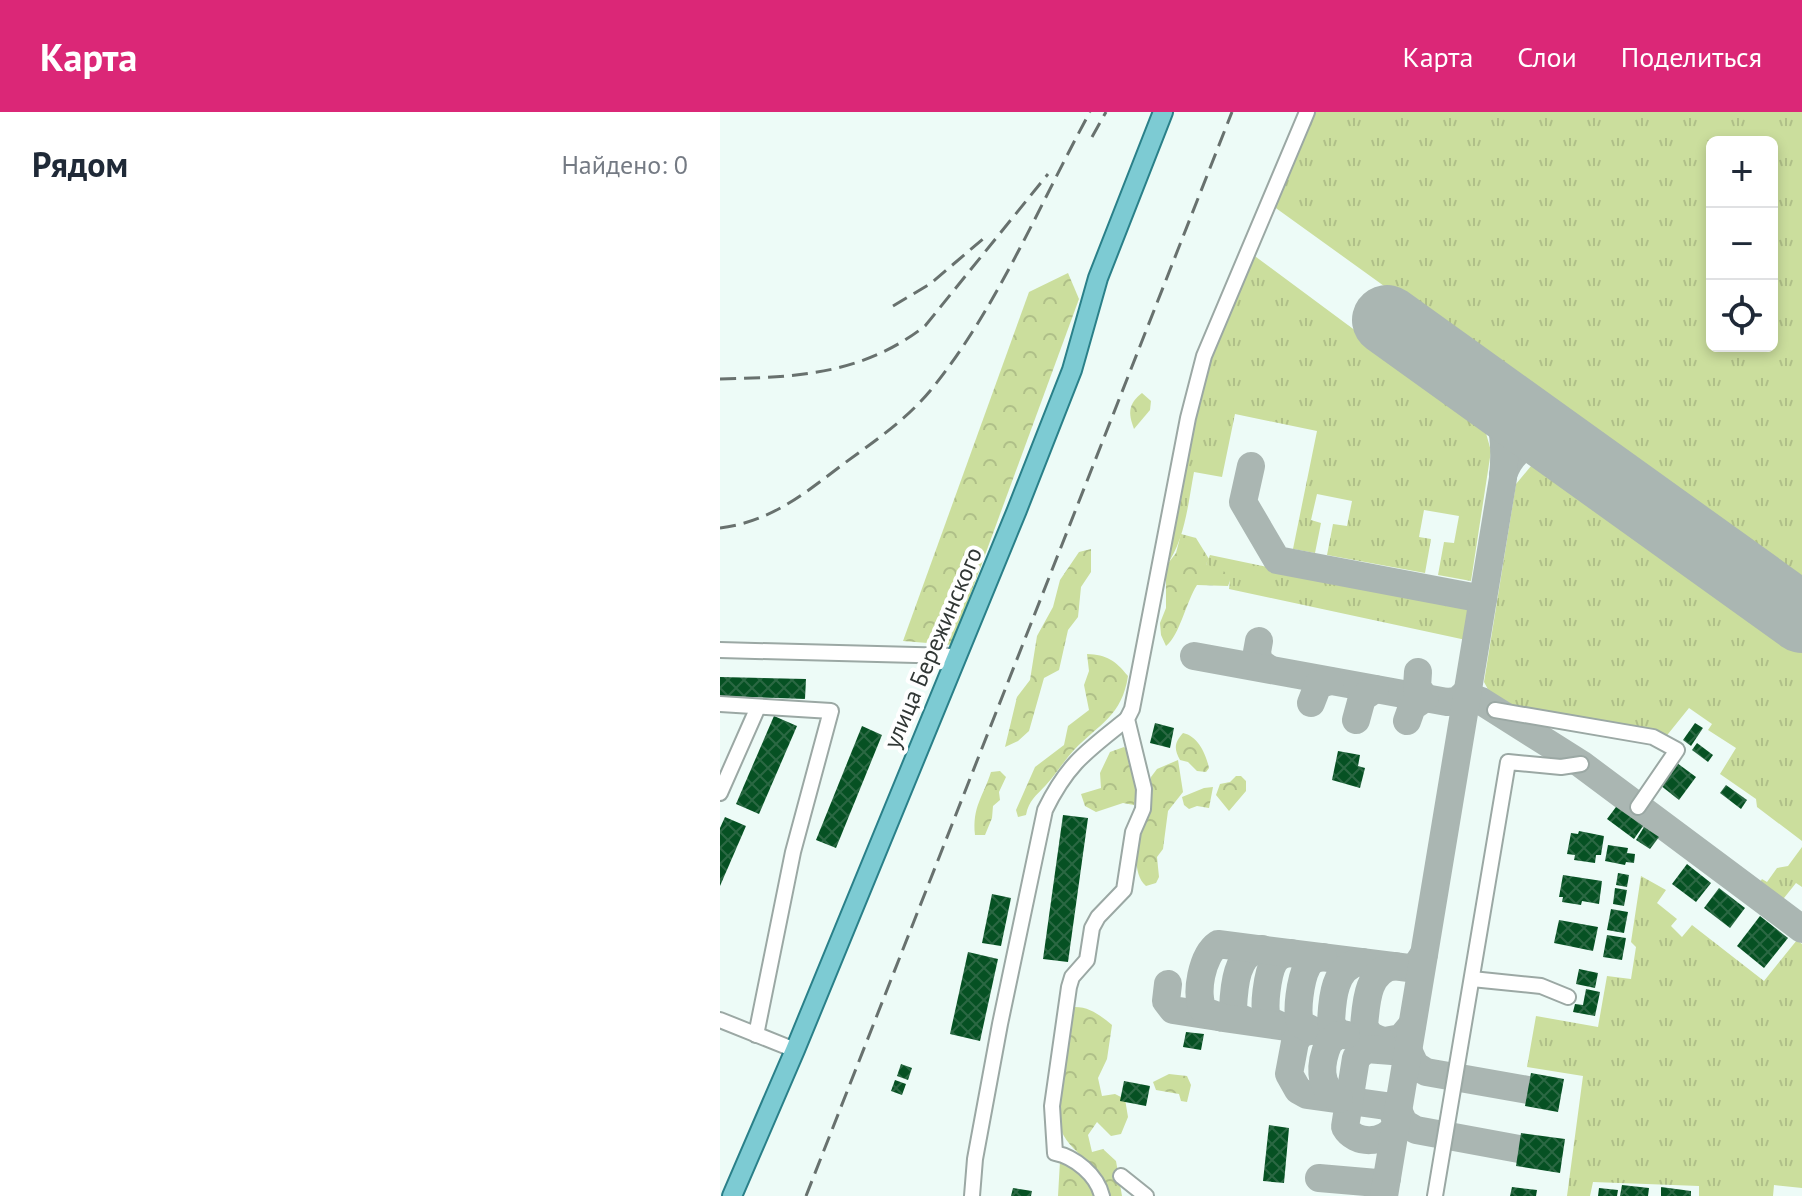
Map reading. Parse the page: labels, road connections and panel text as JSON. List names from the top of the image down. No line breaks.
{"streets":{"main road":["улица Бережинского"]},"page":{"header":"Карта","nav":["Карта","Слои","Поделиться"],"heading":["Рядом","Найдено: 0"],"map_buttons":["+","−"]}}
